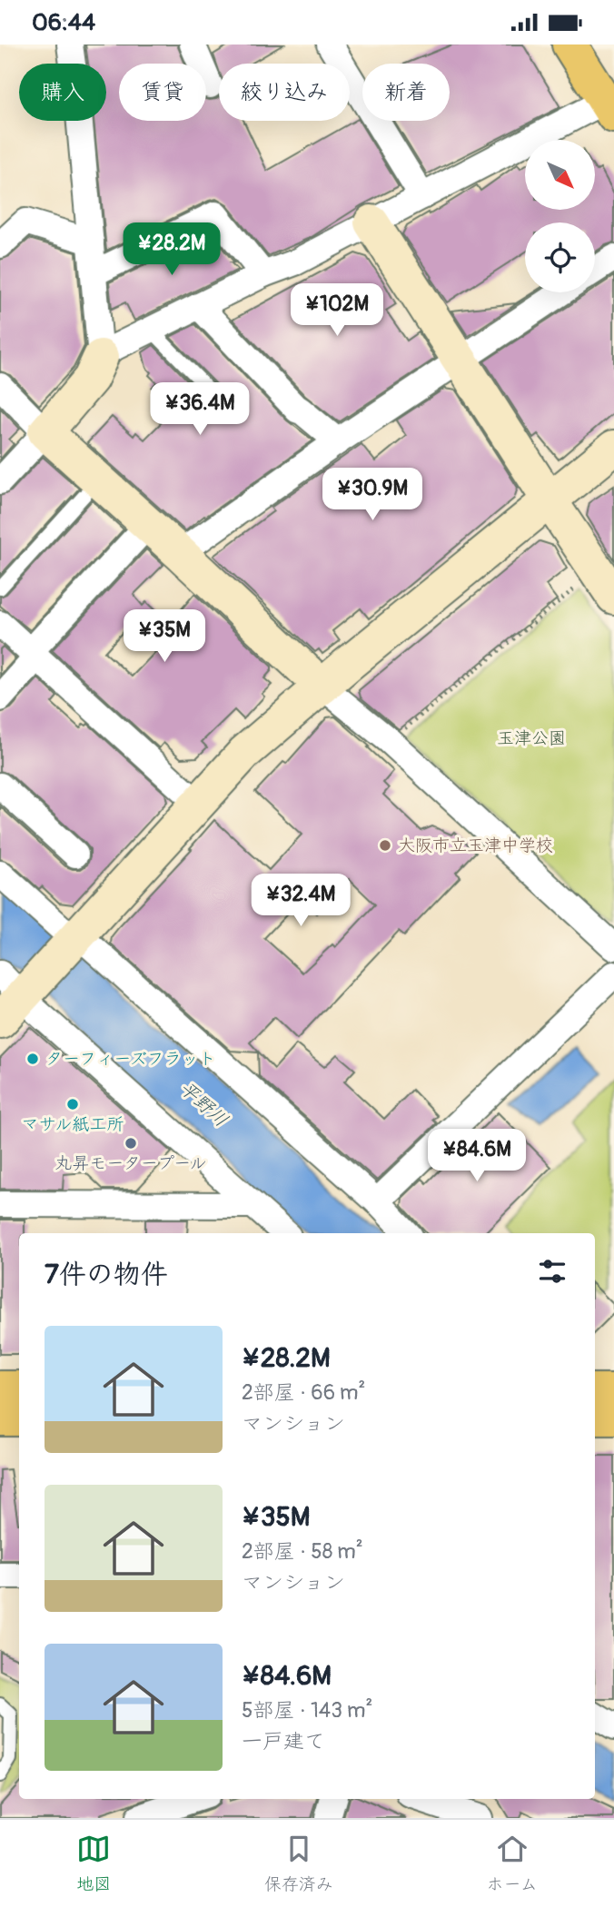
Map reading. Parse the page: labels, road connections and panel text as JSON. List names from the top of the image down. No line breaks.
{"water":["平野川"],"parks":["玉津公園"],"places":["大阪市立玉津中学校","ターフィーズフラット","マサル紙工所","丸昇モータープール"],"north":"bottom right","page":{"status":"06:44","chip":["購入","賃貸","絞り込み","新着"],"price":["¥28.2M","¥102M","¥36.4M","¥30.9M","¥35M","¥32.4M","¥84.6M"],"heading":"7件の物件","list":[{"name":"¥28.2M","note":"2部屋 · 66 m² · マンション"},{"name":"¥35M","note":"2部屋 · 58 m² · マンション"},{"name":"¥84.6M","note":"5部屋 · 143 m² · 一戸建て"}],"tabs":["地図","保存済み","ホーム"]}}
